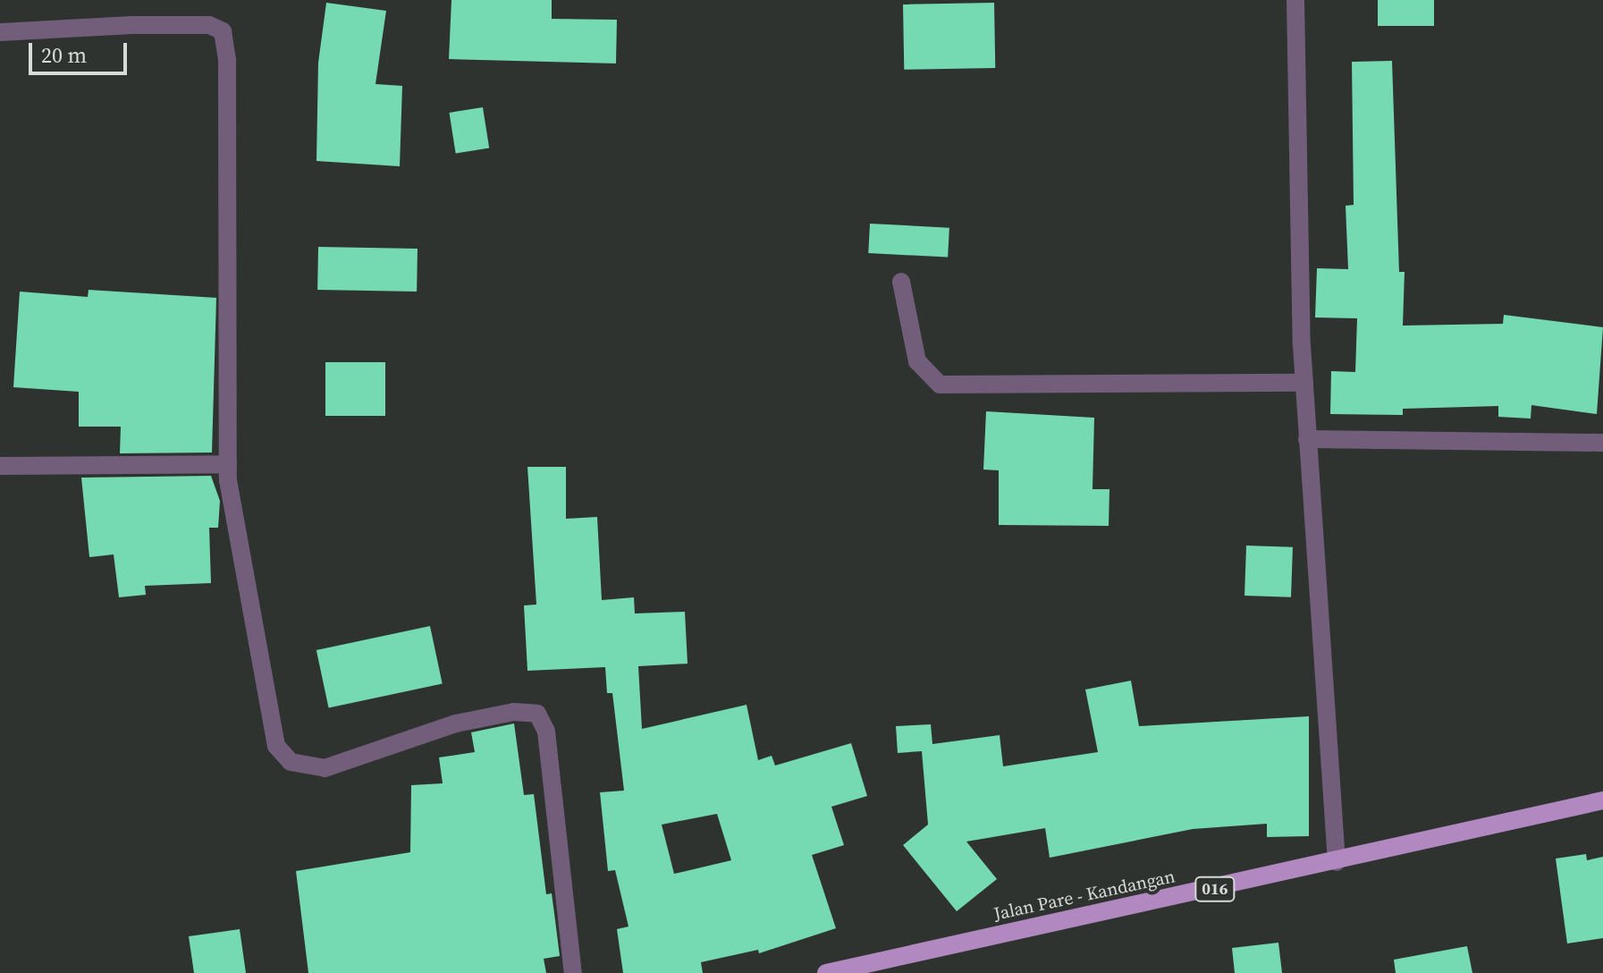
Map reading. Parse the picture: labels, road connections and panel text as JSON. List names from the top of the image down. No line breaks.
{"streets":{"main road":["016","Jalan Pare - Kandangan"]},"scale_bar":"20 m"}
